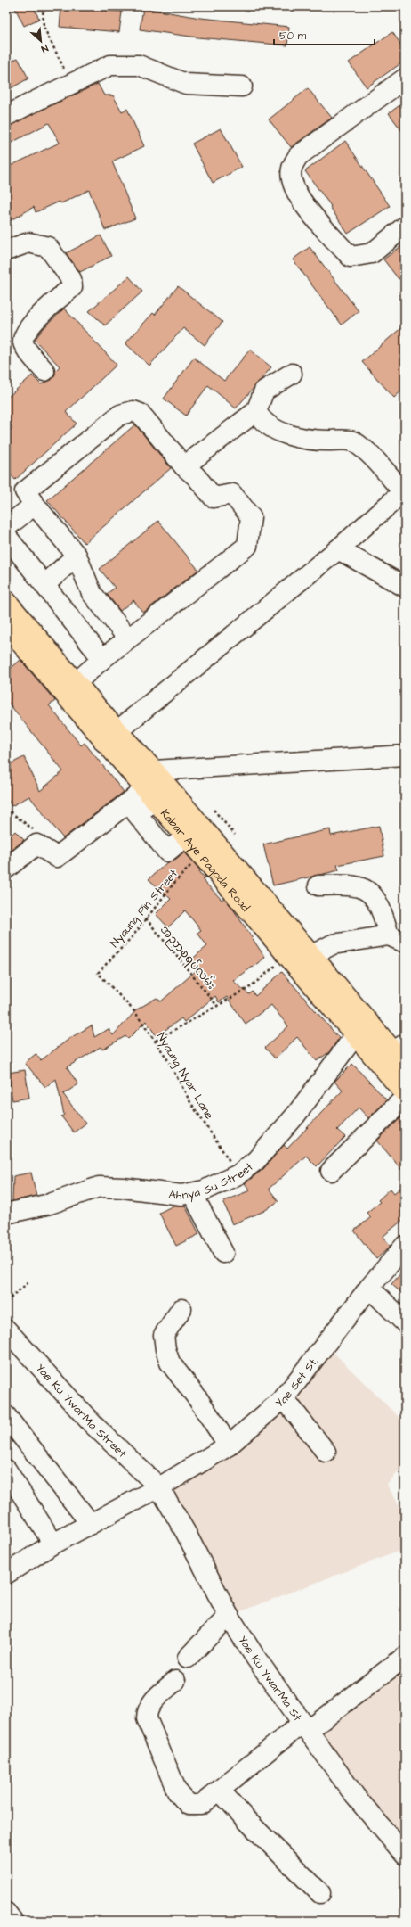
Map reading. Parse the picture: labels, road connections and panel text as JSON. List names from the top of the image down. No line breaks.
{"streets":{"main road":["Kabar Aye Pagoda Road"],"street":["Ahnya Su Street","Yae Set St.","Yae Ku YwarMa Street","Yae Ku YwarMa St"],"path":["Nyaung Pin Street","အညာစုရပ်လမ်း","Nyaung Nyar Lane"]},"crossings":[["Kabar Aye Pagoda Road","Nyaung Pin Street"],["Kabar Aye Pagoda Road","Ahnya Su Street"],["Nyaung Pin Street","အညာစုရပ်လမ်း"],["Nyaung Pin Street","Nyaung Nyar Lane"],["Nyaung Nyar Lane","Ahnya Su Street"],["Yae Set St.","Yae Ku YwarMa Street"],["Yae Set St.","Yae Ku YwarMa St"],["Yae Ku YwarMa Street","Yae Ku YwarMa St"]],"scale_bar":"50 m","north":"bottom right"}
